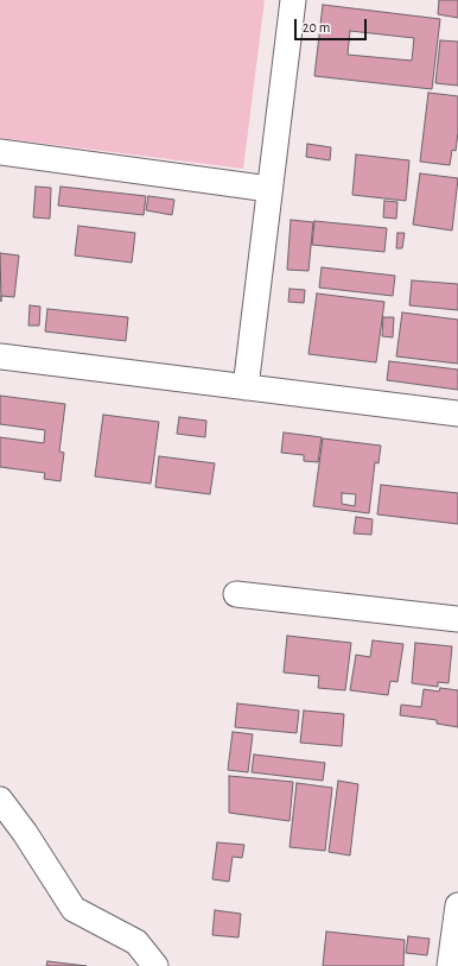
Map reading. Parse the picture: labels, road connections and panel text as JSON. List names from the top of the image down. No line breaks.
{"scale_bar":"20 m"}
